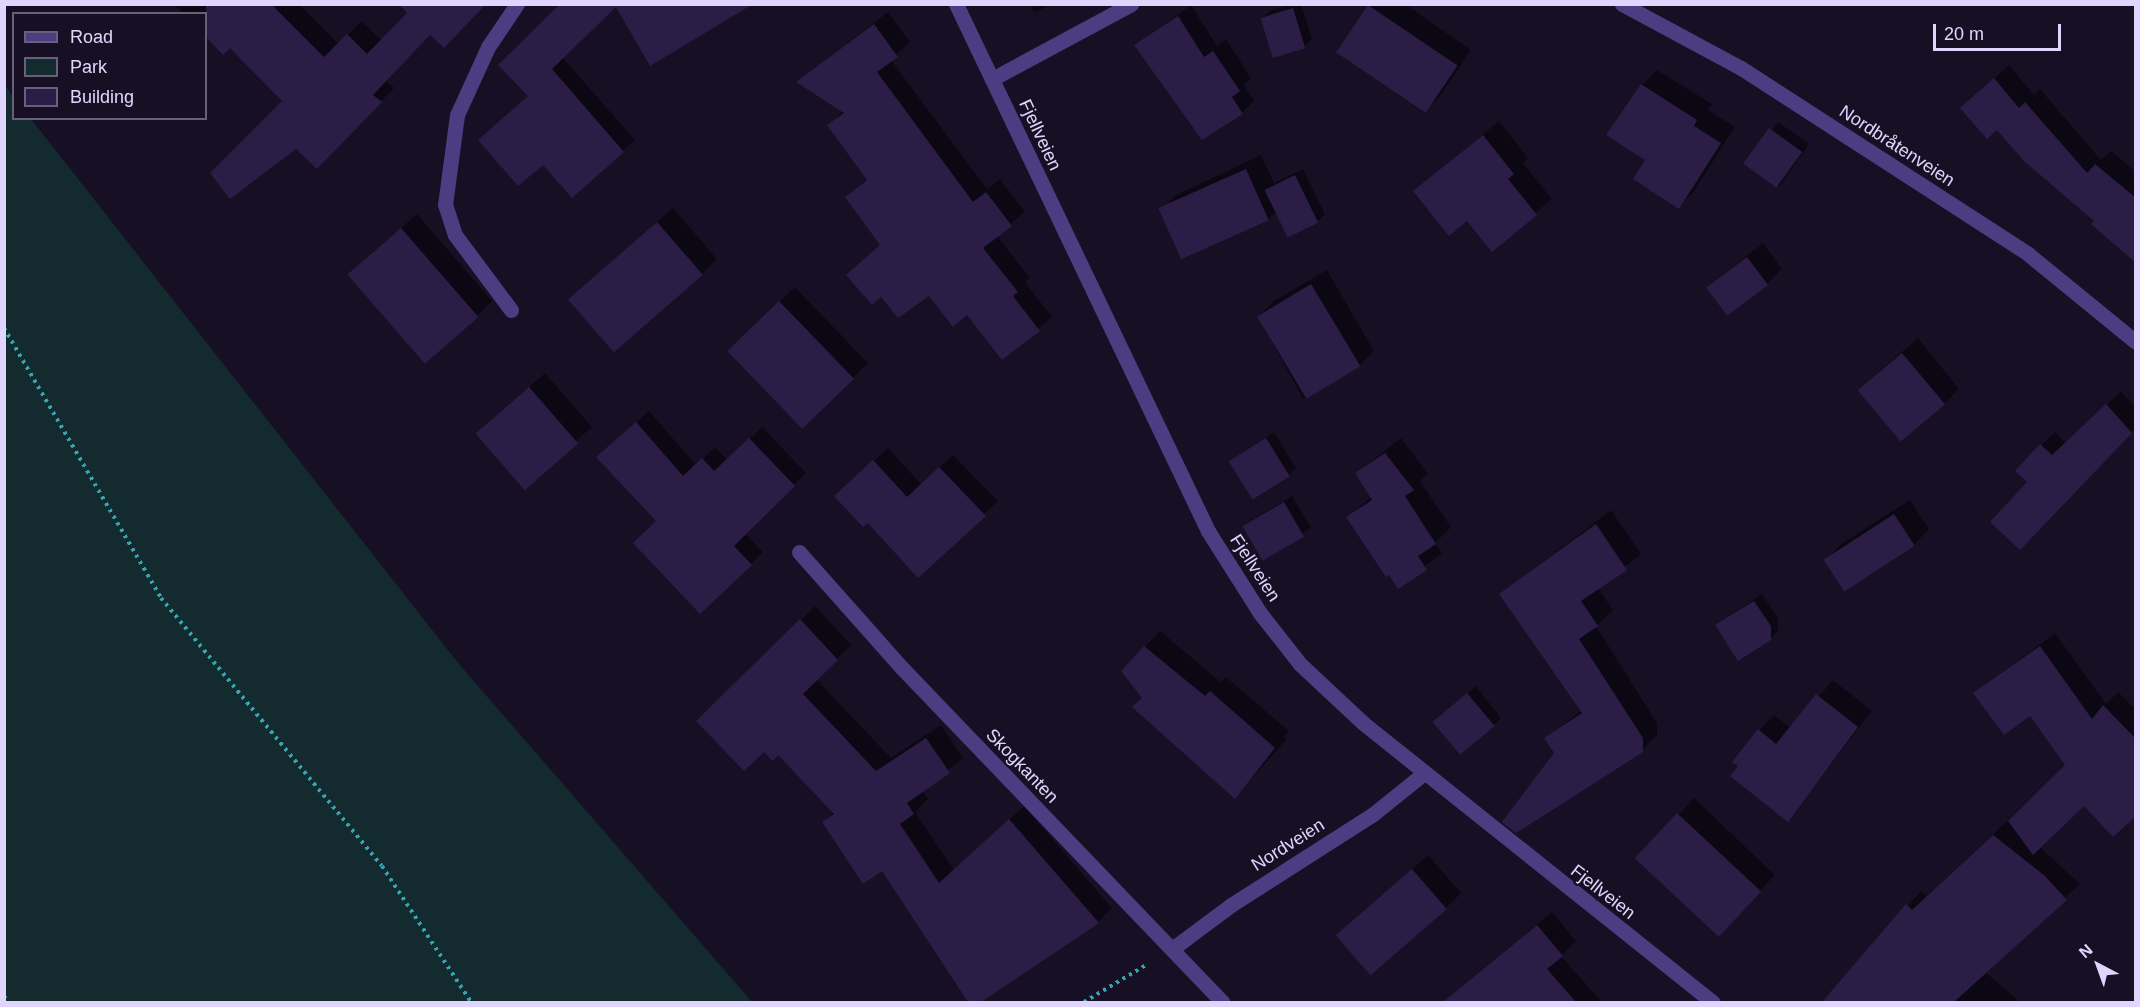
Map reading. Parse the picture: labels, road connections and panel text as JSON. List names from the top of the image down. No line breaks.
{"streets":{"street":["Fjellveien","Nordbråtenveien","Skogkanten","Nordveien"]},"crossings":[["Fjellveien","Nordveien"],["Skogkanten","Nordveien"]],"legend":["Road","Park","Building"],"scale_bar":"20 m","north":"top left"}
